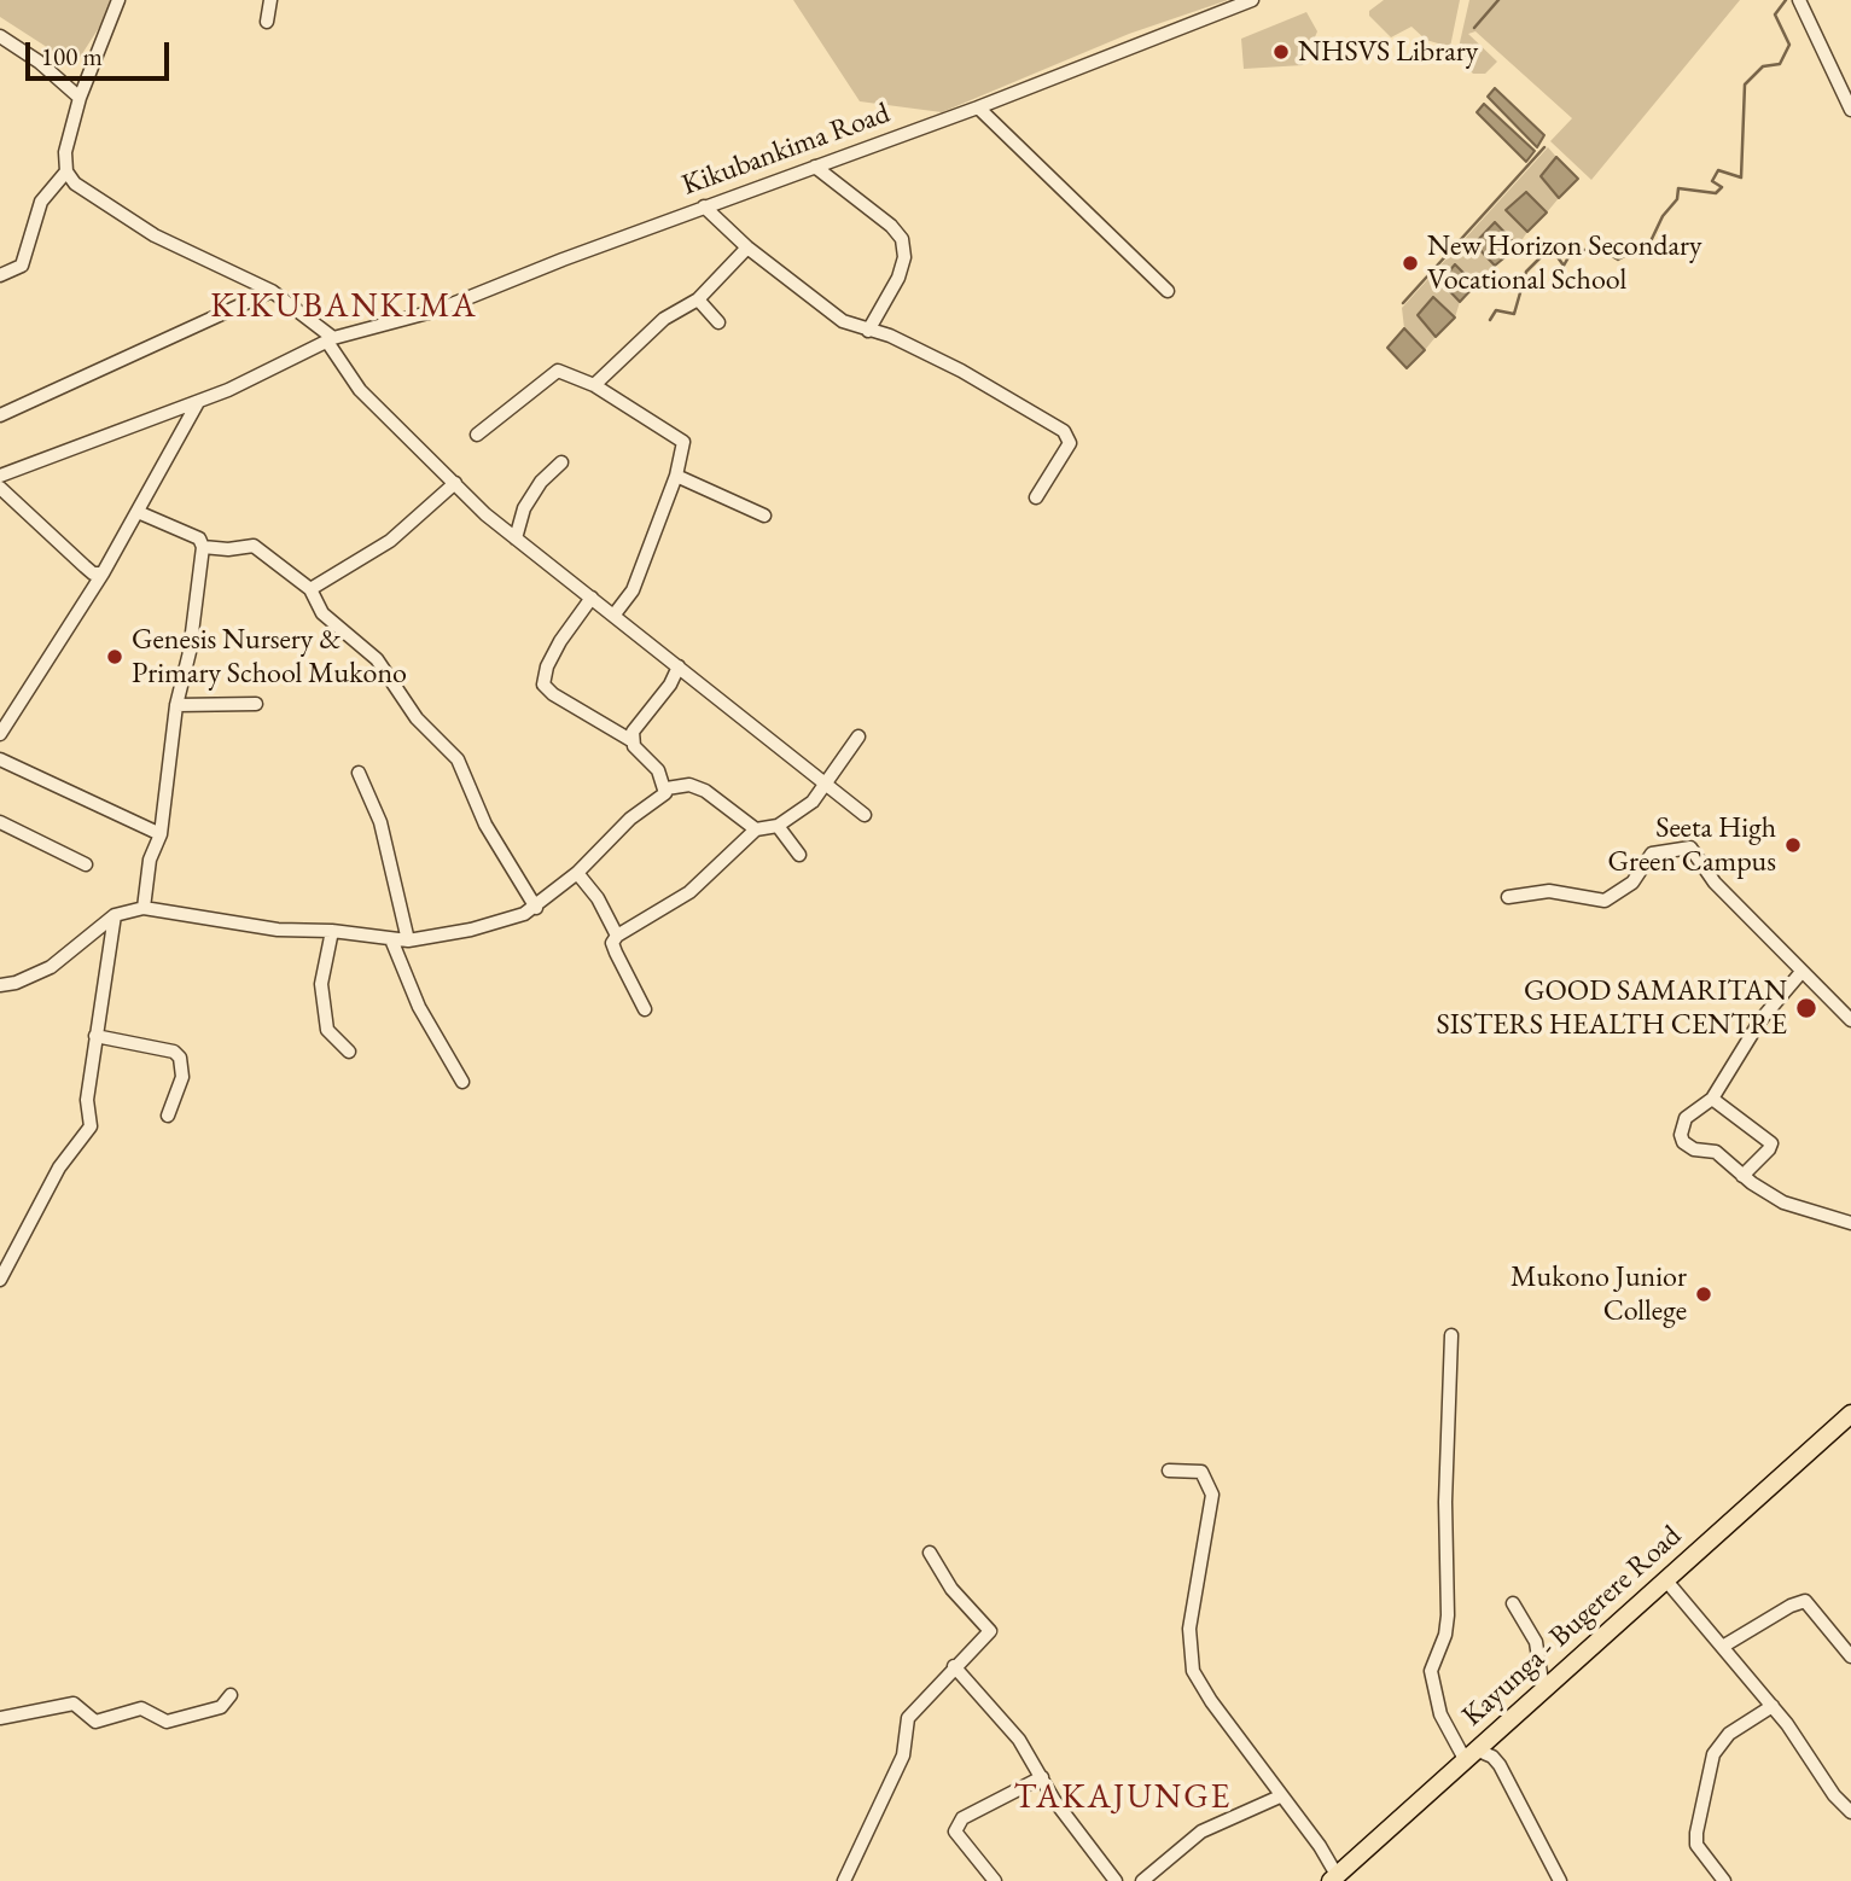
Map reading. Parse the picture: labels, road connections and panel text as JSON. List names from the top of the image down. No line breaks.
{"streets":{"main road":["Kayunga - Bugerere Road"],"street":["Kikubankima Road"]},"districts":["KIKUBANKIMA","TAKAJUNGE"],"places":["NHSVS Library","New Horizon Secondary Vocational School","Genesis Nursery & Primary School Mukono","Seeta High Green Campus","GOOD SAMARITAN SISTERS HEALTH CENTRE","Mukono Junior College"],"scale_bar":"100 m"}
